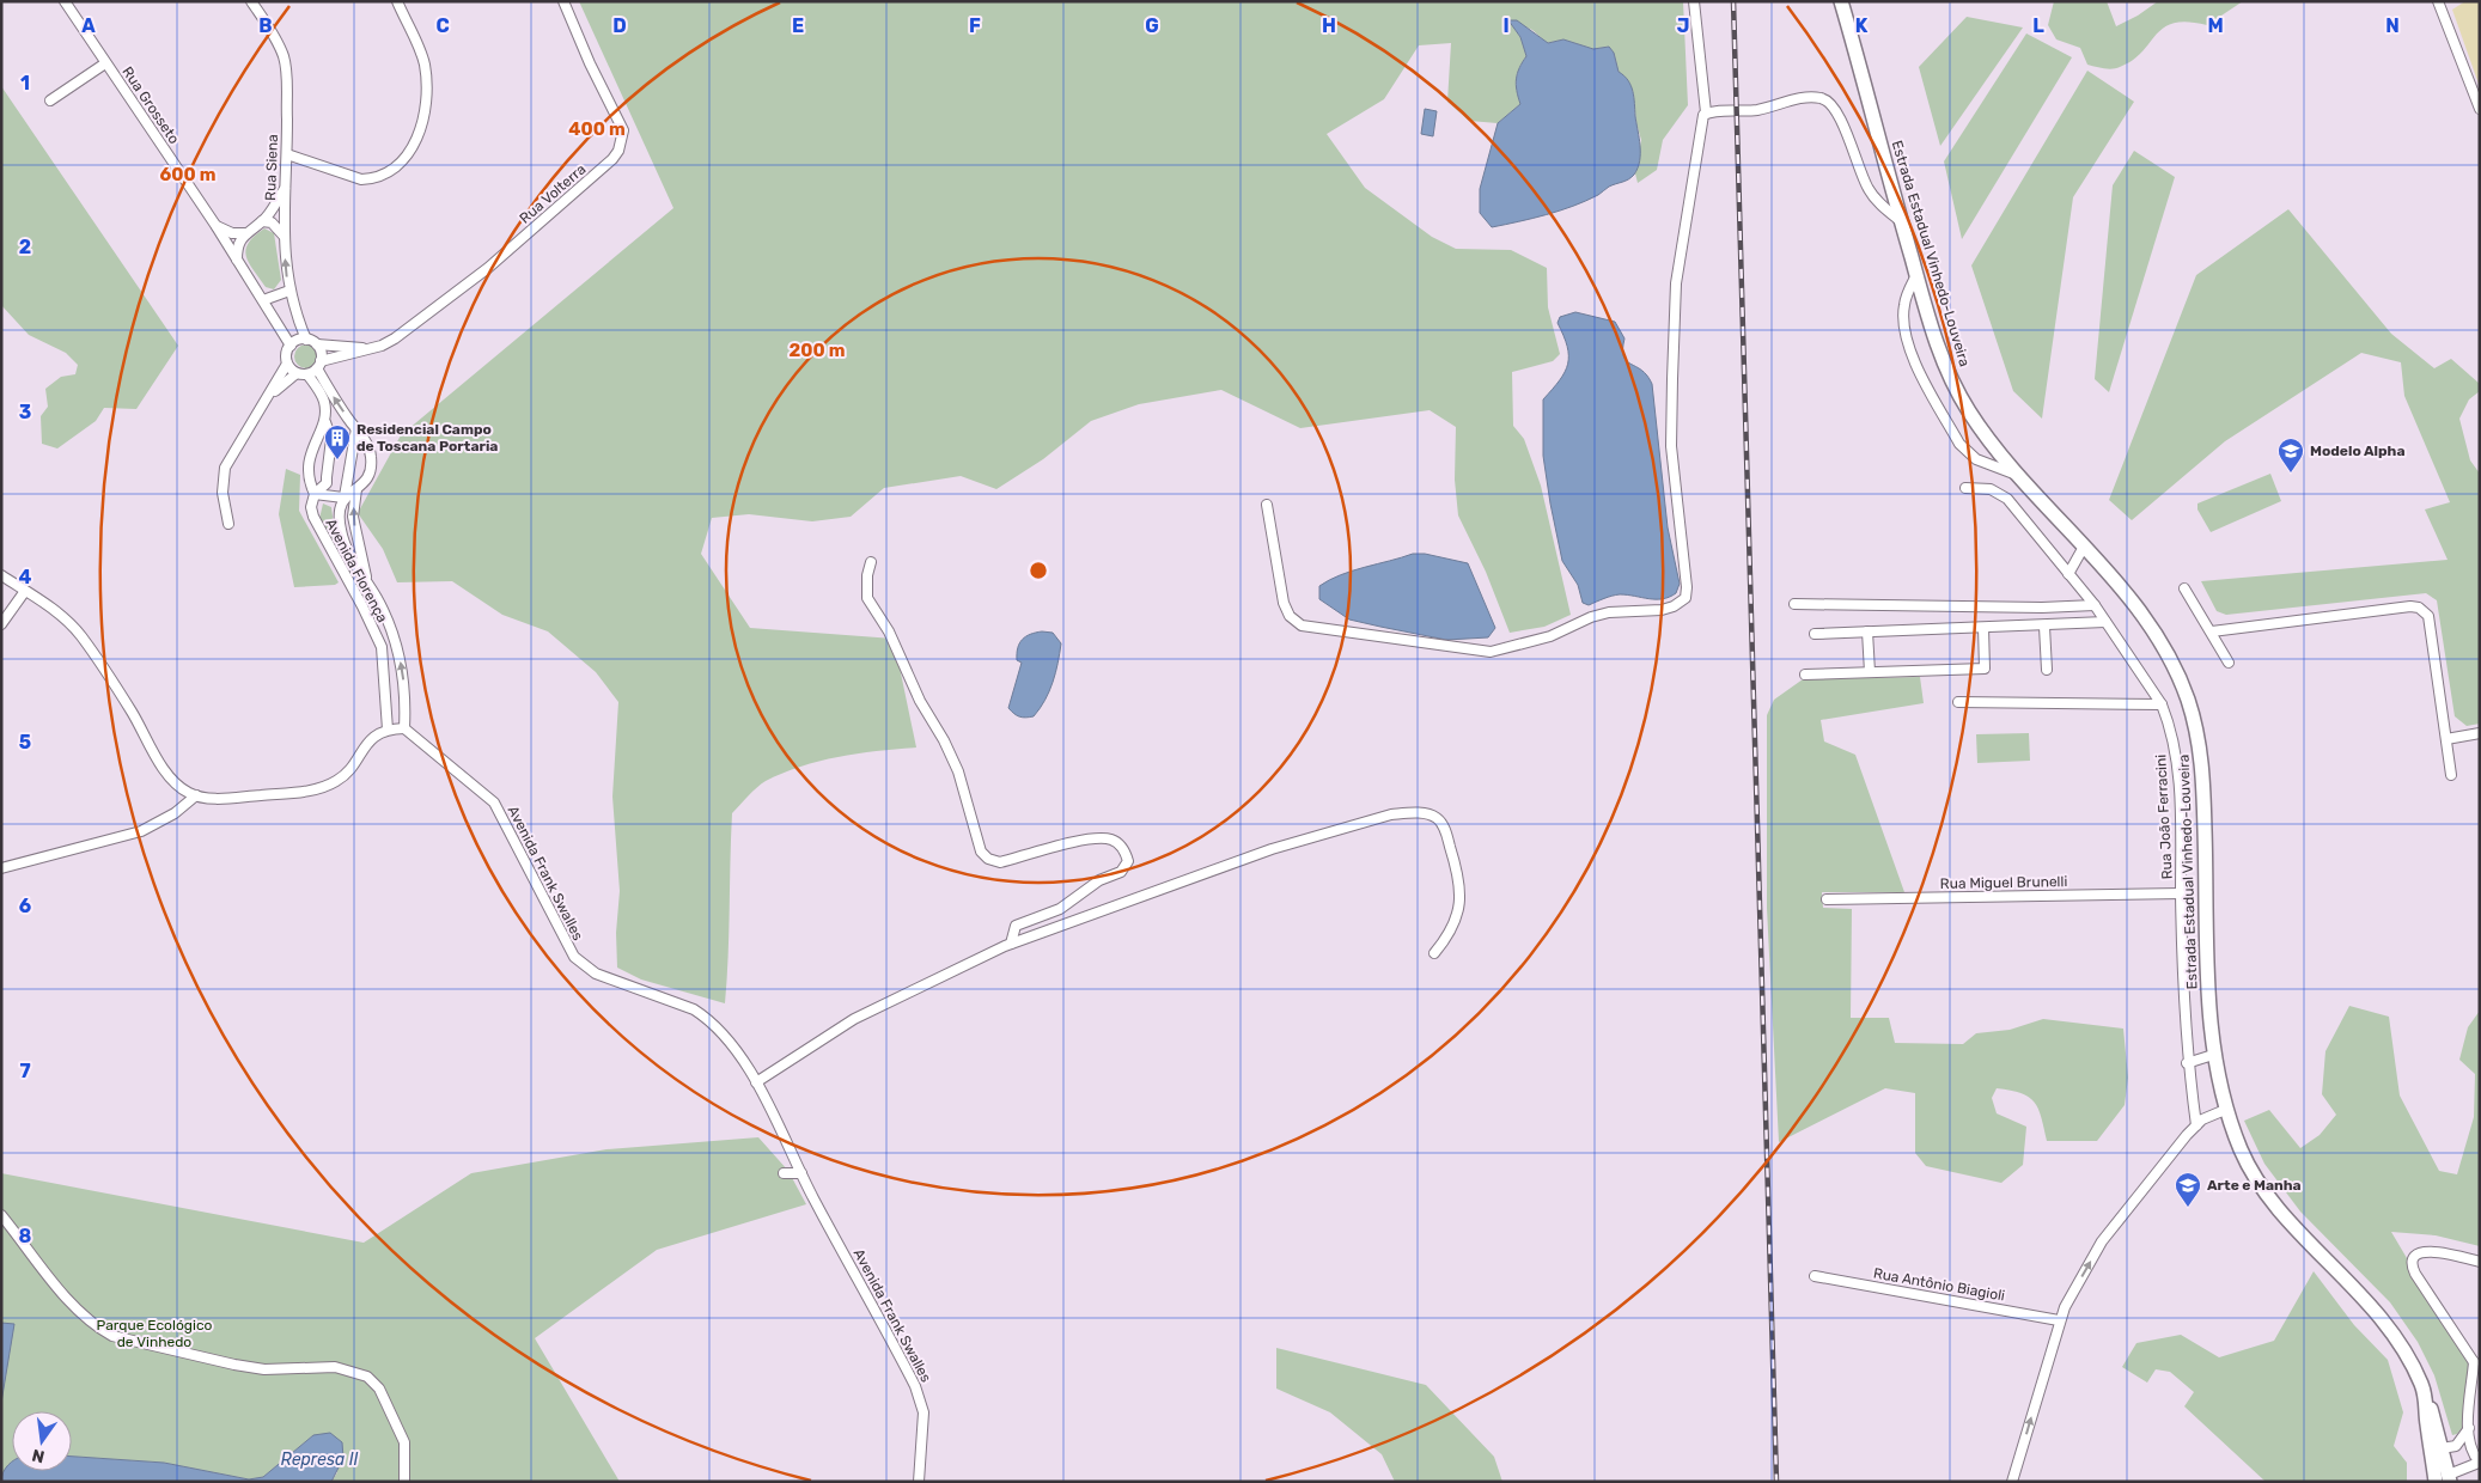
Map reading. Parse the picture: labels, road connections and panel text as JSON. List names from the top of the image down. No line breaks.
{"streets":{"main road":["Estrada Estadual Vinhedo-Louveira"],"street":["Rua Grosseto","Rua Siena","Rua Volterra","Avenida Florença","Rua João Ferracini","Avenida Frank Swalles","Rua Miguel Brunelli","Rua Antônio Biagioli"]},"crossings":[["Rua Grosseto","Rua Siena"],["Rua Grosseto","Rua Volterra"],["Rua Grosseto","Avenida Florença"],["Rua Siena","Rua Volterra"],["Rua Siena","Avenida Florença"],["Rua Volterra","Avenida Florença"],["Avenida Florença","Avenida Frank Swalles"],["Rua João Ferracini","Rua Miguel Brunelli"]],"water":["Represa II"],"parks":["Parque Ecológico de Vinhedo"],"places":{"building":["Residencial Campo de Toscana Portaria"],"school or university":["Modelo Alpha","Arte e Manha"]},"north":"bottom","grid":{"columns":["A","B","C","D","E","F","G","H","I","J","K","L","M","N"],"rows":["1","2","3","4","5","6","7","8"]},"rings":["400 m","600 m","200 m"]}
